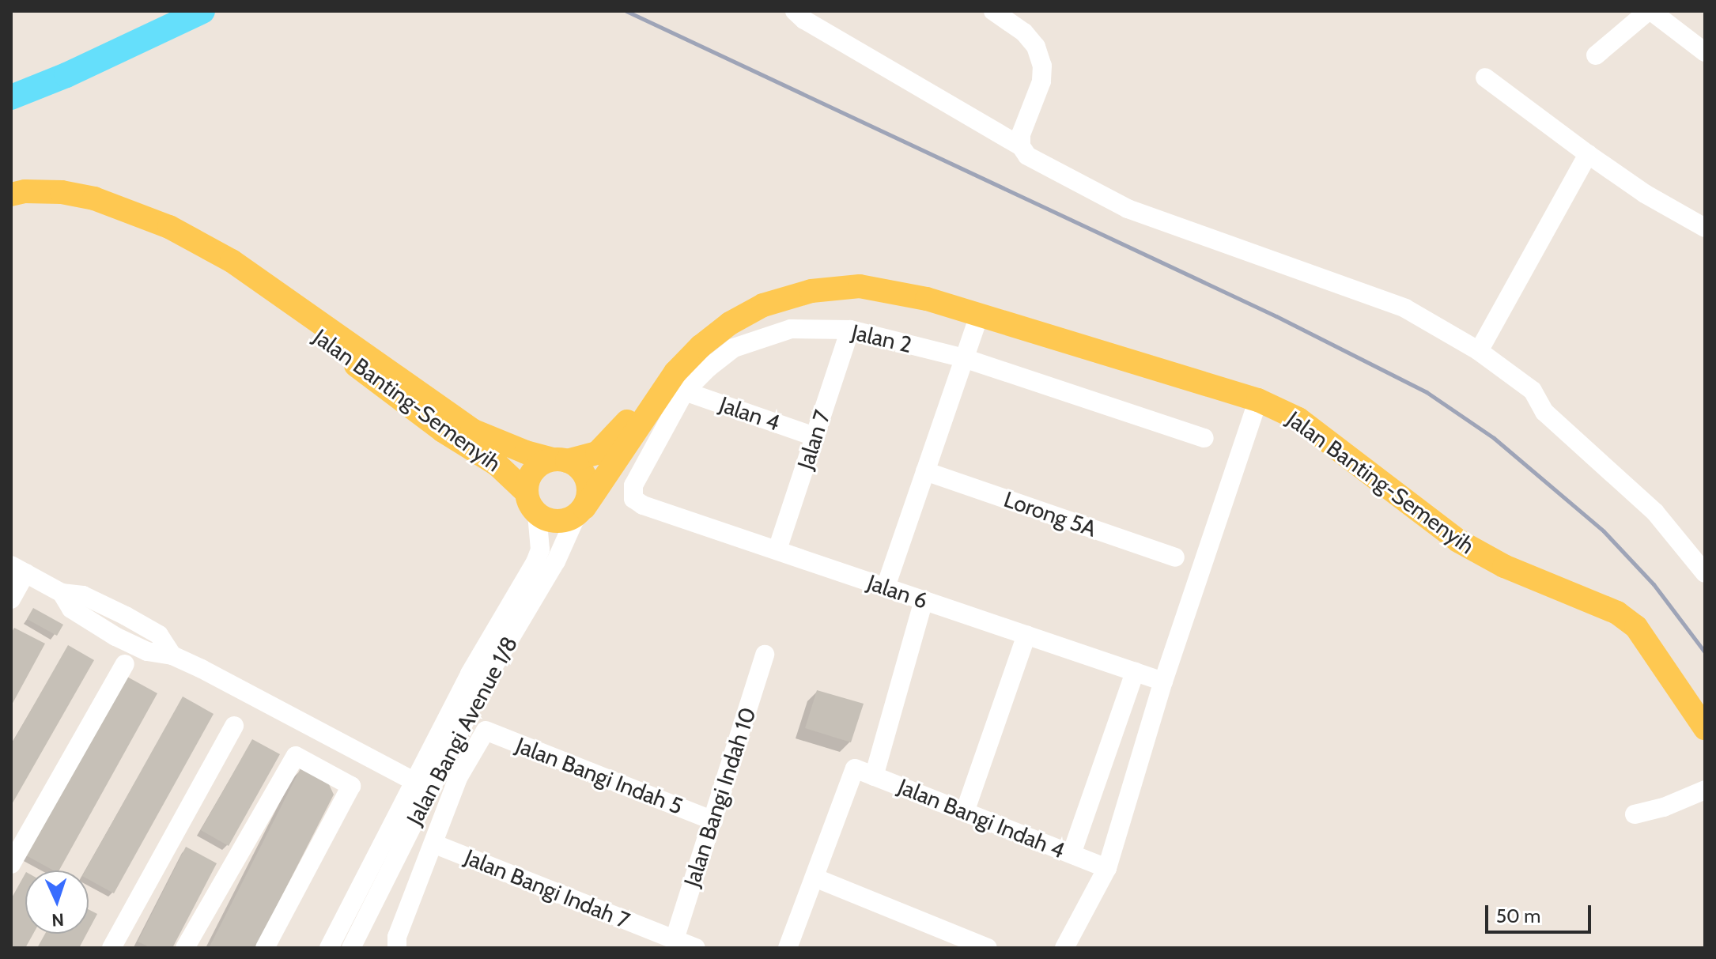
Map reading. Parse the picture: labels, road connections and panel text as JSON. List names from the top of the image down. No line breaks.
{"streets":{"main road":["Jalan Banting-Semenyih"],"street":["Jalan 2","Jalan 4","Jalan 7","Lorong 5A","Jalan 6","Jalan Bangi Avenue 1/8","Jalan Bangi Indah 5","Jalan Bangi Indah 10","Jalan Bangi Indah 4","Jalan Bangi Indah 7"]},"crossings":[["Jalan 2","Jalan 4"],["Jalan 2","Jalan 7"],["Jalan 2","Jalan 6"],["Jalan Banting-Semenyih","Jalan Bangi Avenue 1/8"],["Jalan 4","Jalan 7"],["Jalan 7","Jalan 6"],["Jalan Bangi Indah 5","Jalan Bangi Indah 10"],["Jalan Bangi Indah 5","Jalan Bangi Indah 7"],["Jalan Bangi Indah 10","Jalan Bangi Indah 7"]],"scale_bar":"50 m","north":"bottom"}
